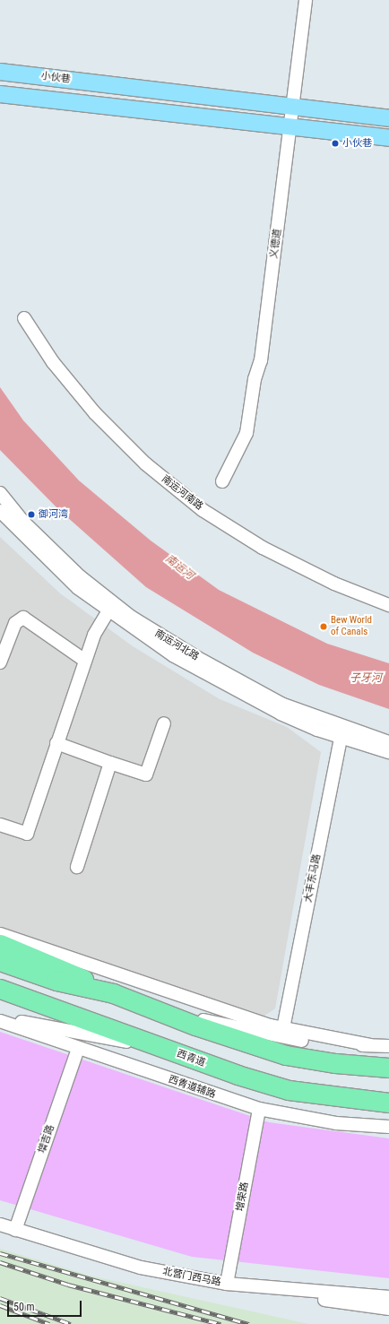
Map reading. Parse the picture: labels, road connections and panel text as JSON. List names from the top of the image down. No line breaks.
{"streets":{"highway":["西青道"],"main road":["小伙巷"],"street":["义德道","南运河南路","南运河北路","大丰东马路","西青道辅路","增吉路","增荣路","北营门西马路"]},"crossings":[["小伙巷","义德道"],["南运河北路","大丰东马路"],["西青道辅路","增吉路"],["西青道辅路","增荣路"],["增吉路","北营门西马路"],["增荣路","北营门西马路"]],"water":["南运河","子牙河"],"places":["小伙巷","御河湾","Bew World of Canals"],"scale_bar":"50 m"}
